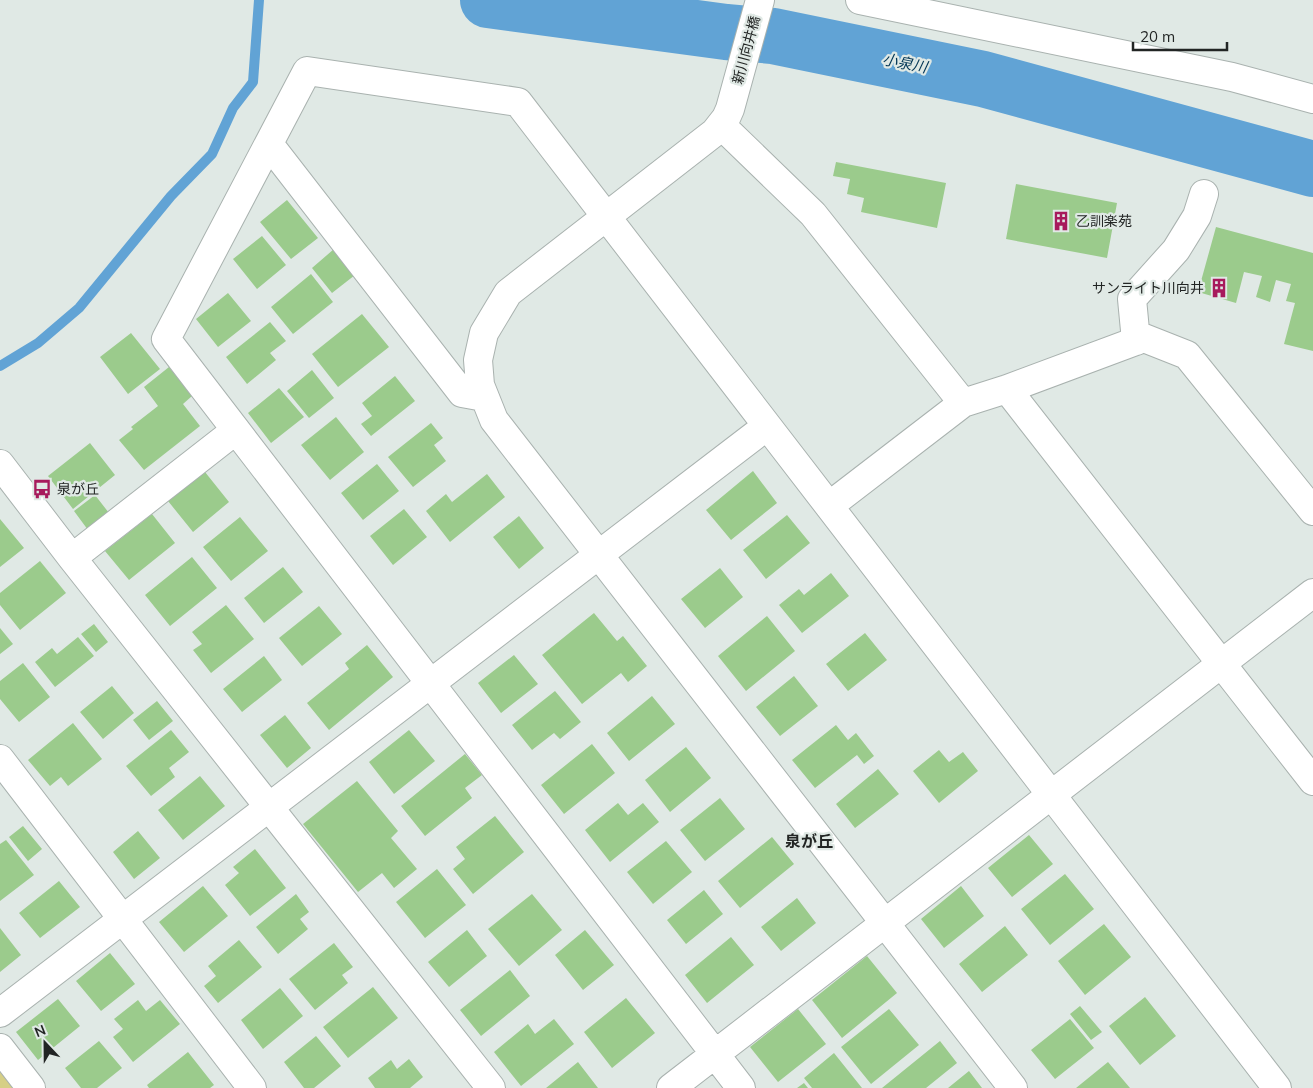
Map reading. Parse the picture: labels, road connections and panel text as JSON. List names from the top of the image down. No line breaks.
{"streets":{"street":["新川向井橋"]},"districts":["泉が丘"],"water":["小泉川"],"places":{"building":["乙訓楽苑","サンライト川向井"],"bus stop":["泉が丘"]},"scale_bar":"20 m","north":"top"}
